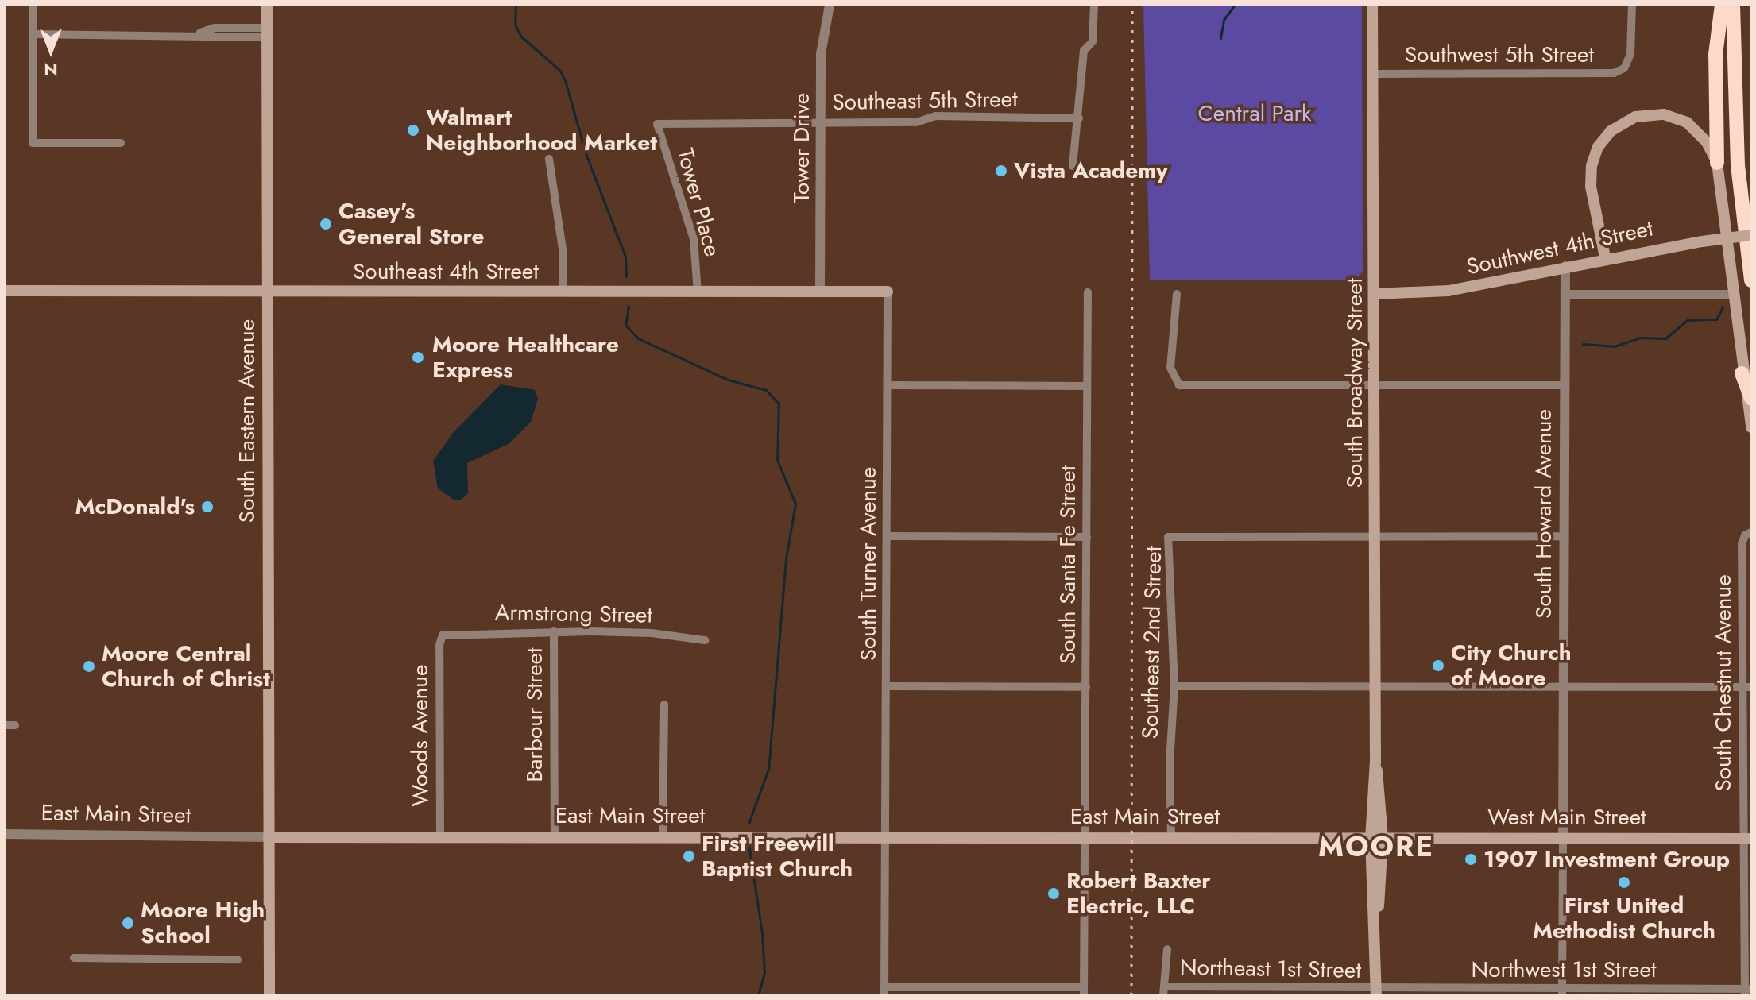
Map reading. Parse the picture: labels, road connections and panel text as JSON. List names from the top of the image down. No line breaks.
{"streets":{"main road":["Southwest 4th Street","Southeast 4th Street","South Broadway Street","South Eastern Avenue","East Main Street","West Main Street"],"street":["Southwest 5th Street","Southeast 5th Street","Tower Drive","Tower Place","South Howard Avenue","South Turner Avenue","South Santa Fe Street","Armstrong Street","Southeast 2nd Street","South Chestnut Avenue","Barbour Street","Woods Avenue","Northeast 1st Street","Northwest 1st Street"]},"crossings":[["Southwest 5th Street","South Broadway Street"],["Southeast 5th Street","Tower Drive"],["Southeast 5th Street","Tower Place"],["Tower Drive","Southeast 4th Street"],["Tower Place","Southeast 4th Street"],["Southwest 4th Street","South Broadway Street"],["Southwest 4th Street","South Howard Avenue"],["Southeast 4th Street","South Eastern Avenue"],["Southeast 4th Street","South Turner Avenue"],["South Broadway Street","Southeast 2nd Street"],["South Broadway Street","East Main Street"],["South Broadway Street","West Main Street"],["South Broadway Street","Northeast 1st Street"],["South Broadway Street","Northwest 1st Street"],["South Eastern Avenue","East Main Street"],["South Howard Avenue","West Main Street"],["South Turner Avenue","East Main Street"],["South Santa Fe Street","East Main Street"],["Armstrong Street","Barbour Street"],["Armstrong Street","Woods Avenue"],["Southeast 2nd Street","East Main Street"],["South Chestnut Avenue","West Main Street"],["South Chestnut Avenue","Northwest 1st Street"],["Barbour Street","East Main Street"],["Woods Avenue","East Main Street"],["East Main Street","West Main Street"],["Northeast 1st Street","Northwest 1st Street"]],"districts":["MOORE"],"parks":["Central Park"],"places":["Walmart Neighborhood Market","Vista Academy","Casey's General Store","Moore Healthcare Express","McDonald's","City Church of Moore","Moore Central Church of Christ","First Freewill Baptist Church","1907 Investment Group","First United Methodist Church","Robert Baxter Electric, LLC","Moore High School"],"north":"bottom"}
